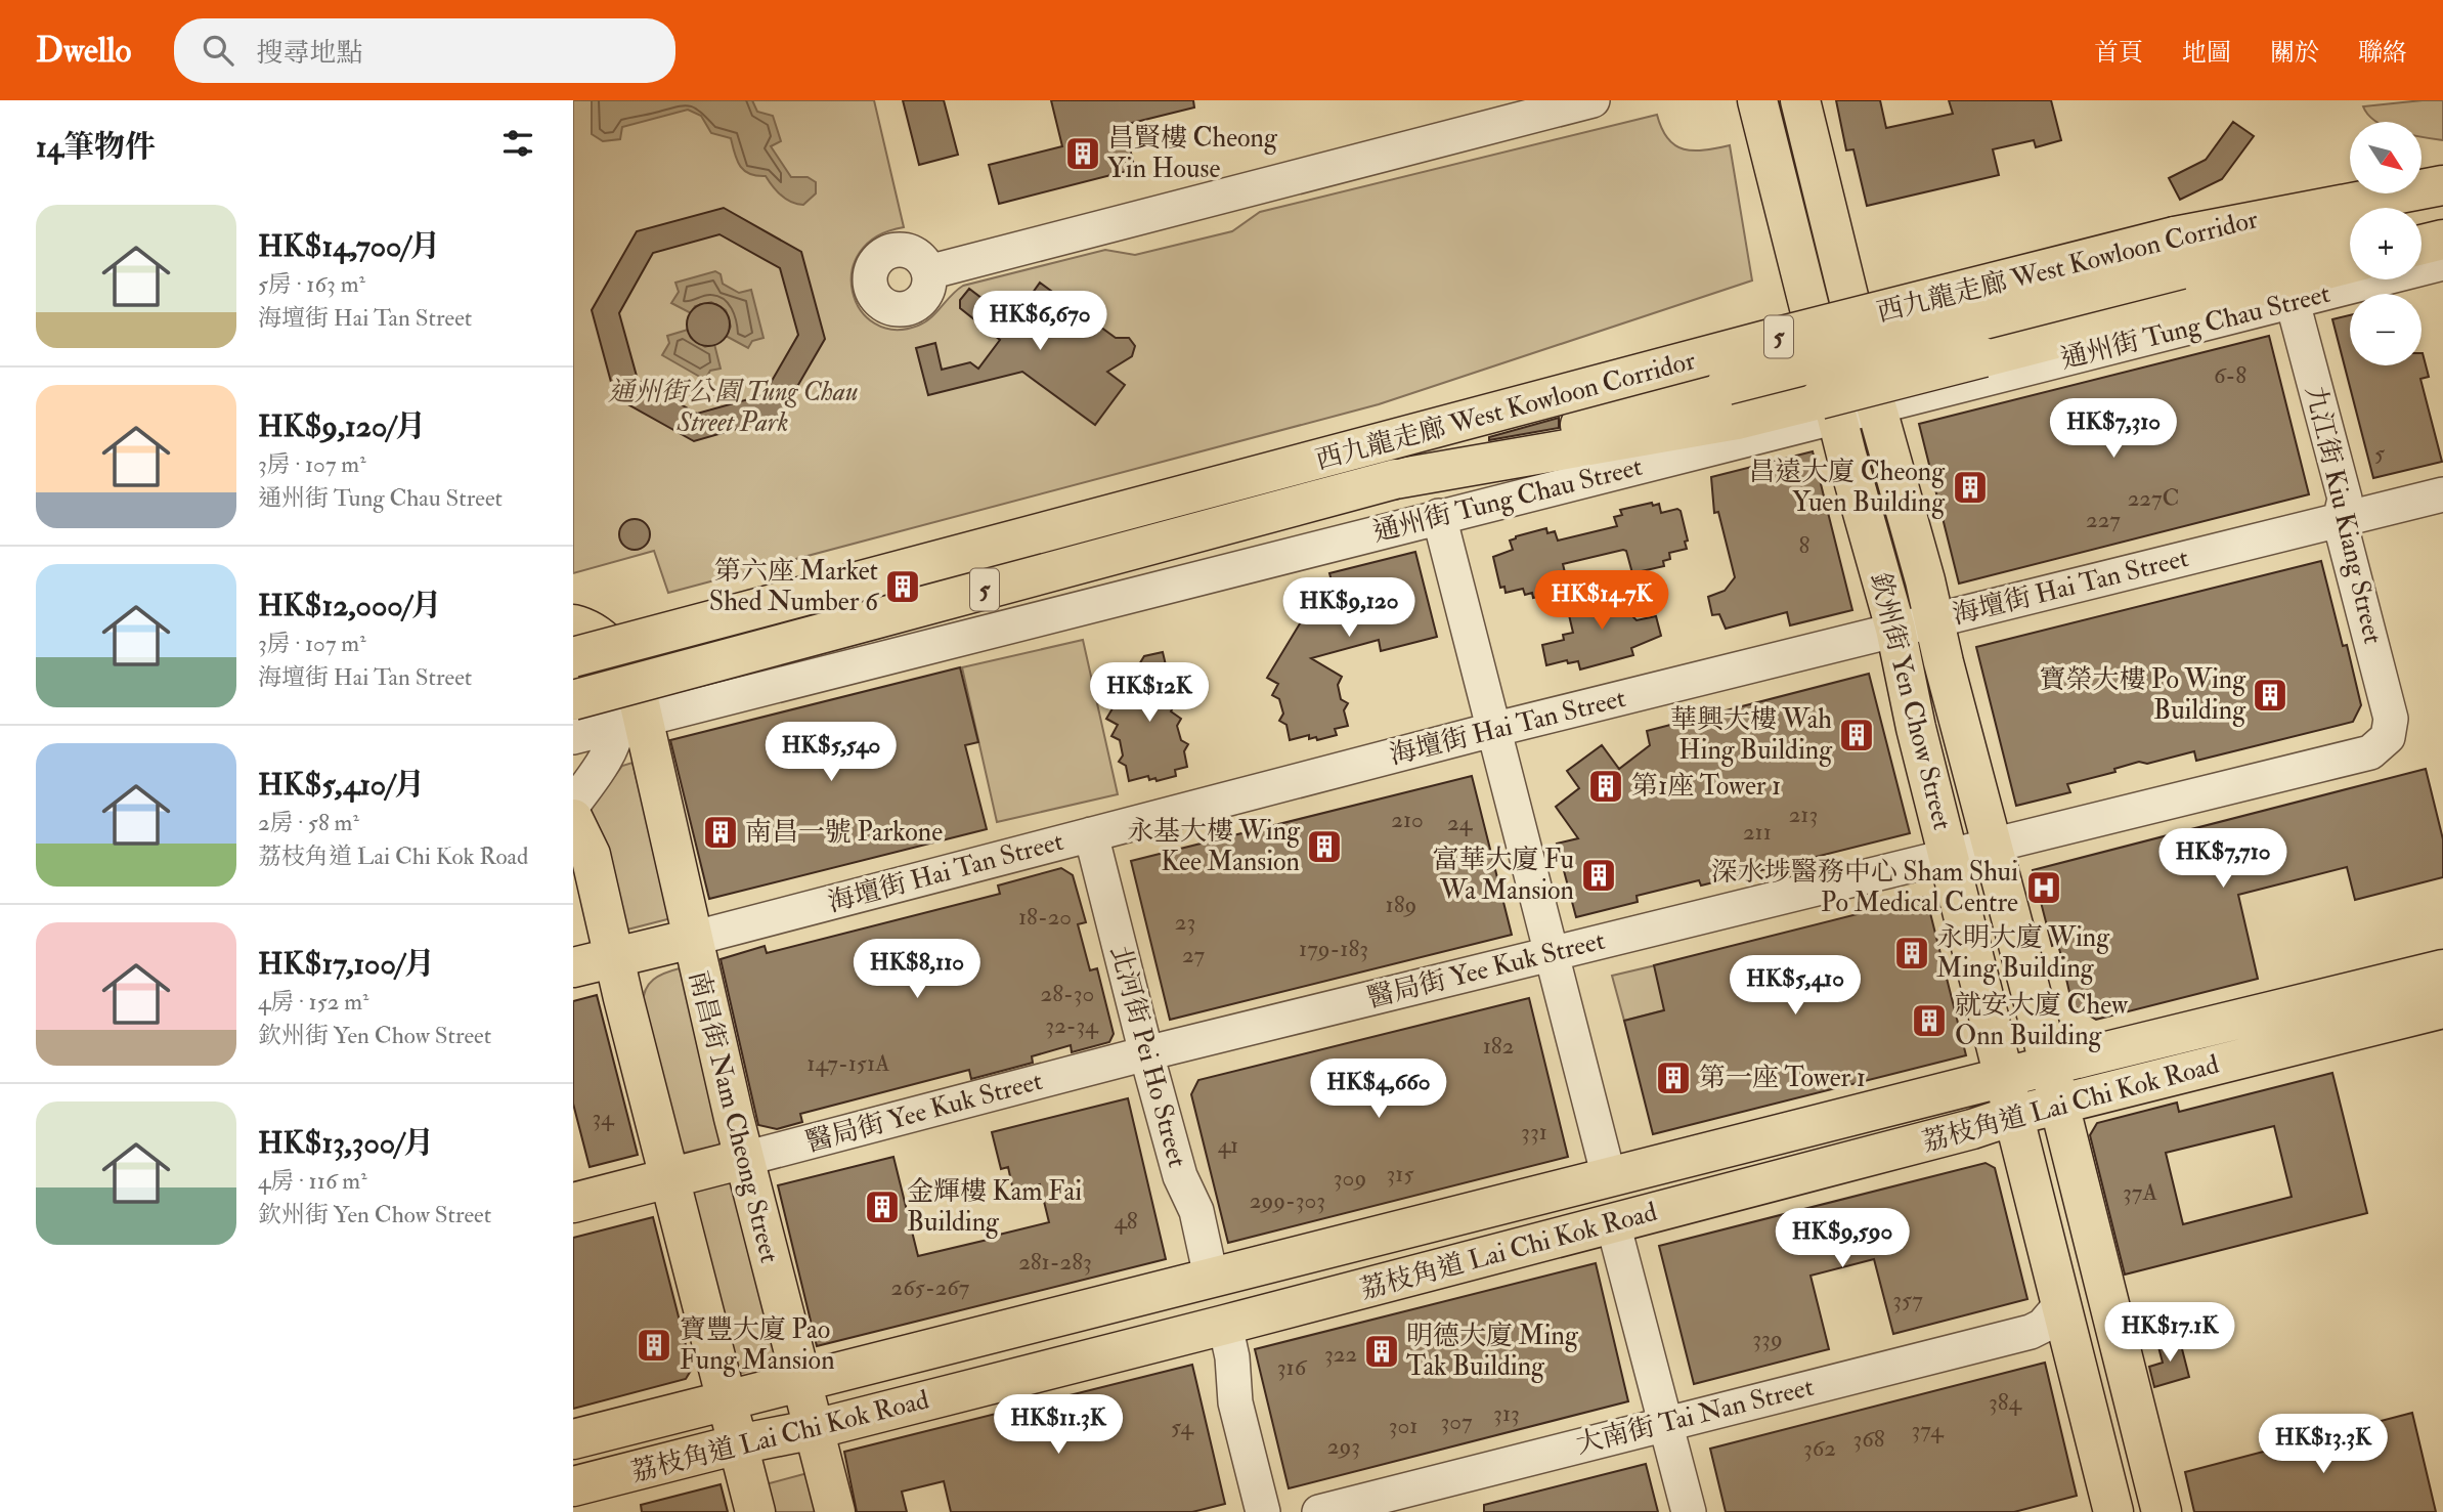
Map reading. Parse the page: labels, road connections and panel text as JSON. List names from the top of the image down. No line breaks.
{"streets":{"main road":["西九龍走廊 West Kowloon Corridor","5","海壇街 Hai Tan Street","欽州街 Yen Chow Street","醫局街 Yee Kuk Street","荔枝角道 Lai Chi Kok Road","南昌街 Nam Cheong Street"],"street":["通州街 Tung Chau Street","九江街 Kiu Kiang Street","北河街 Pei Ho Street","大南街 Tai Nan Street"]},"crossings":[["西九龍走廊 West Kowloon Corridor","南昌街 Nam Cheong Street"],["通州街 Tung Chau Street","九江街 Kiu Kiang Street"],["通州街 Tung Chau Street","欽州街 Yen Chow Street"],["通州街 Tung Chau Street","南昌街 Nam Cheong Street"],["九江街 Kiu Kiang Street","海壇街 Hai Tan Street"],["九江街 Kiu Kiang Street","醫局街 Yee Kuk Street"],["海壇街 Hai Tan Street","欽州街 Yen Chow Street"],["海壇街 Hai Tan Street","北河街 Pei Ho Street"],["海壇街 Hai Tan Street","南昌街 Nam Cheong Street"],["欽州街 Yen Chow Street","醫局街 Yee Kuk Street"],["欽州街 Yen Chow Street","荔枝角道 Lai Chi Kok Road"],["欽州街 Yen Chow Street","大南街 Tai Nan Street"],["醫局街 Yee Kuk Street","北河街 Pei Ho Street"],["醫局街 Yee Kuk Street","南昌街 Nam Cheong Street"],["北河街 Pei Ho Street","荔枝角道 Lai Chi Kok Road"],["荔枝角道 Lai Chi Kok Road","南昌街 Nam Cheong Street"]],"parks":["通州街公園 Tung Chau Street Park"],"places":{"building":["昌賢樓 Cheong Yin House","昌遠大廈 Cheong Yuen Building","第六座 Market Shed Number 6","寶榮大樓 Po Wing Building","華興大樓 Wah Hing Building","第1座 Tower 1","南昌一號 Parkone","永基大樓 Wing Kee Mansion","富華大廈 Fu Wa Mansion","永明大廈 Wing Ming Building","就安大廈 Chew Onn Building","第一座 Tower 1","金輝樓 Kam Fai Building","寶豐大廈 Pao Fung Mansion","明德大廈 Ming Tak Building"],"hospital":["深水埗醫務中心 Sham Shui Po Medical Centre"]},"house_numbers":["6-8","5","227C","227","8","213","210","24","211","189","18-20","23","179-183","27","28-30","32-34","182","147-151A","34","331","41","315","309","37A","299-303","48","281-283","265-267","357","339","322","316","384","313","307","301","54","374","368","293","362"],"north":"bottom right","page":{"header":"Dwello","search":"搜尋地點","nav":["首頁","地圖","關於","聯絡"],"heading":"14筆物件","map_buttons":["+","−"],"list":[{"name":"HK$14,700/月","note":"5房 · 163 m² · 海壇街 Hai Tan Street"},{"name":"HK$9,120/月","note":"3房 · 107 m² · 通州街 Tung Chau Street"},{"name":"HK$12,000/月","note":"3房 · 107 m² · 海壇街 Hai Tan Street"},{"name":"HK$5,410/月","note":"2房 · 58 m² · 荔枝角道 Lai Chi Kok Road"},{"name":"HK$17,100/月","note":"4房 · 152 m² · 欽州街 Yen Chow Street"},{"name":"HK$13,300/月","note":"4房 · 116 m² · 欽州街 Yen Chow Street"}],"price":["HK$6,670","HK$7,310","HK$14.7K","HK$9,120","HK$12K","HK$5,540","HK$7,710","HK$8,110","HK$5,410","HK$4,660","HK$9,590","HK$17.1K","HK$11.3K","HK$13.3K"]}}
